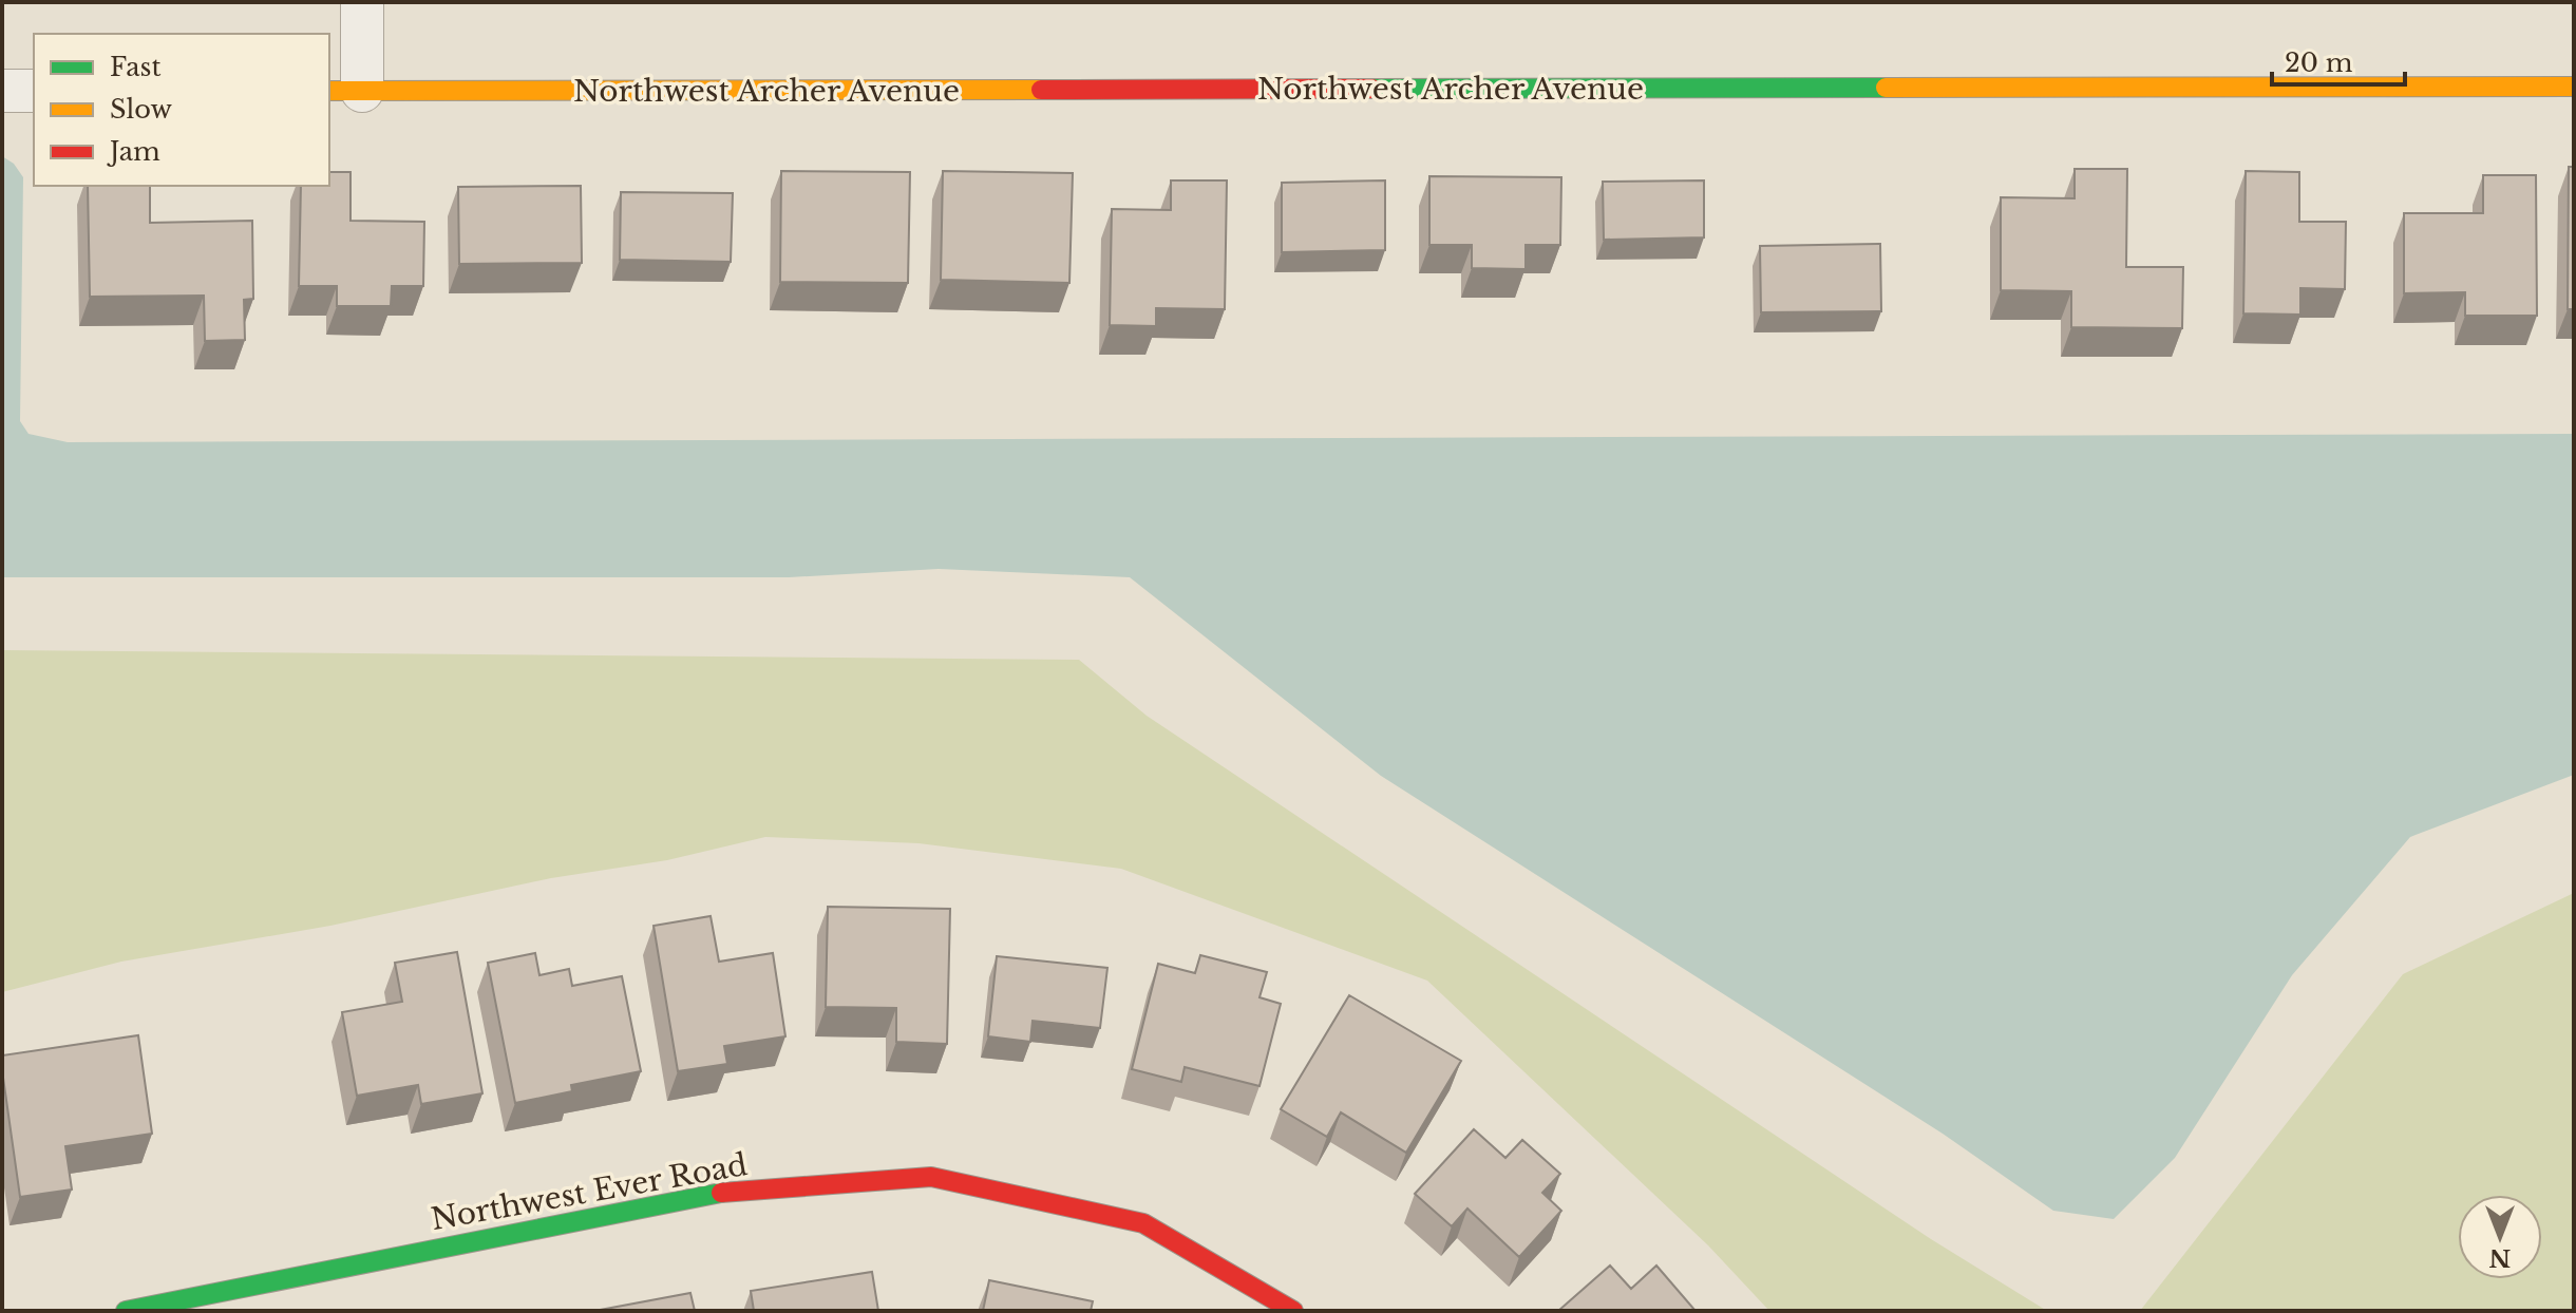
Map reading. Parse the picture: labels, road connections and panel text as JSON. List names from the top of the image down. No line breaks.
{"streets":{"street":["Northwest Archer Avenue","Northwest Ever Road"]},"legend":["Fast","Slow","Jam"],"scale_bar":"20 m","north":"bottom"}
